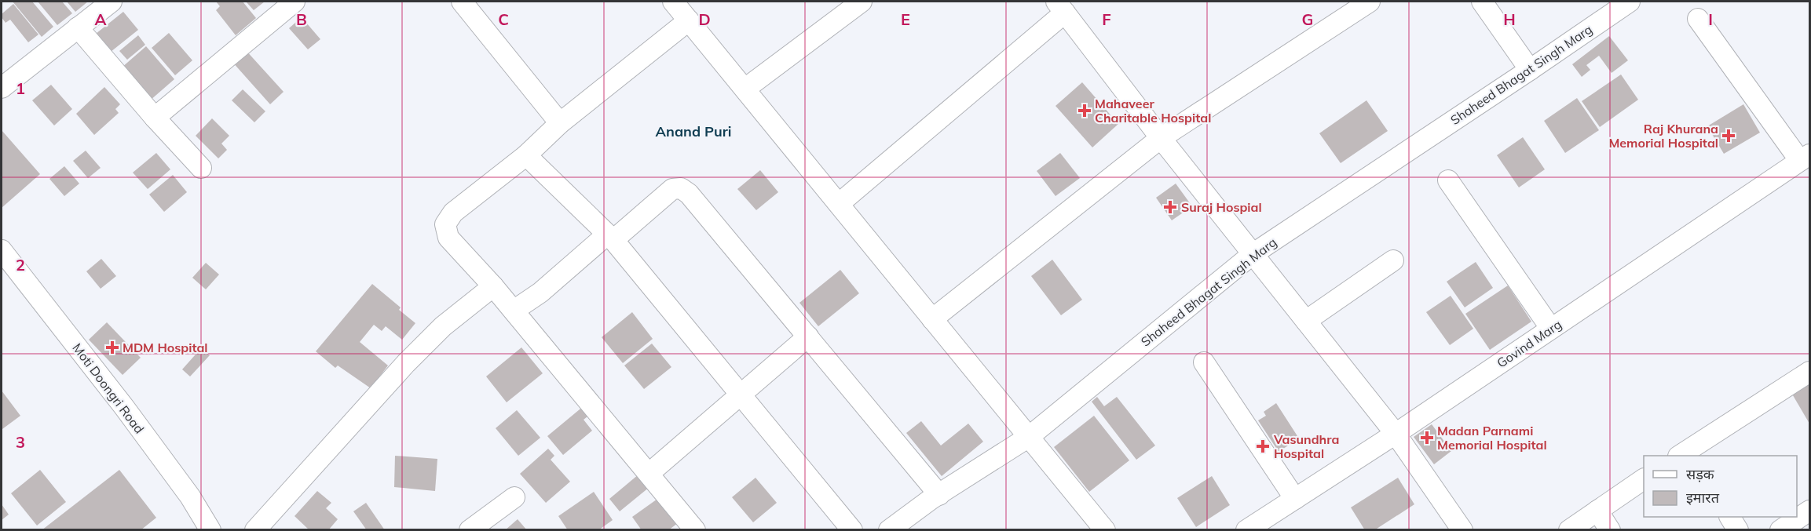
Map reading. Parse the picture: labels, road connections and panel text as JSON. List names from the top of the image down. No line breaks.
{"streets":{"street":["Shaheed Bhagat Singh Marg","Govind Marg","Moti Doongri Road"]},"districts":["Anand Puri"],"places":{"health":["Mahaveer Charitable Hospital","Raj Khurana Memorial Hospital","Suraj Hospial","MDM Hospital","Madan Parnami Memorial Hospital","Vasundhra Hospital"]},"legend":["सड़क","इमारत"],"grid":{"columns":["A","B","C","D","E","F","G","H","I"],"rows":["1","2","3"]}}
